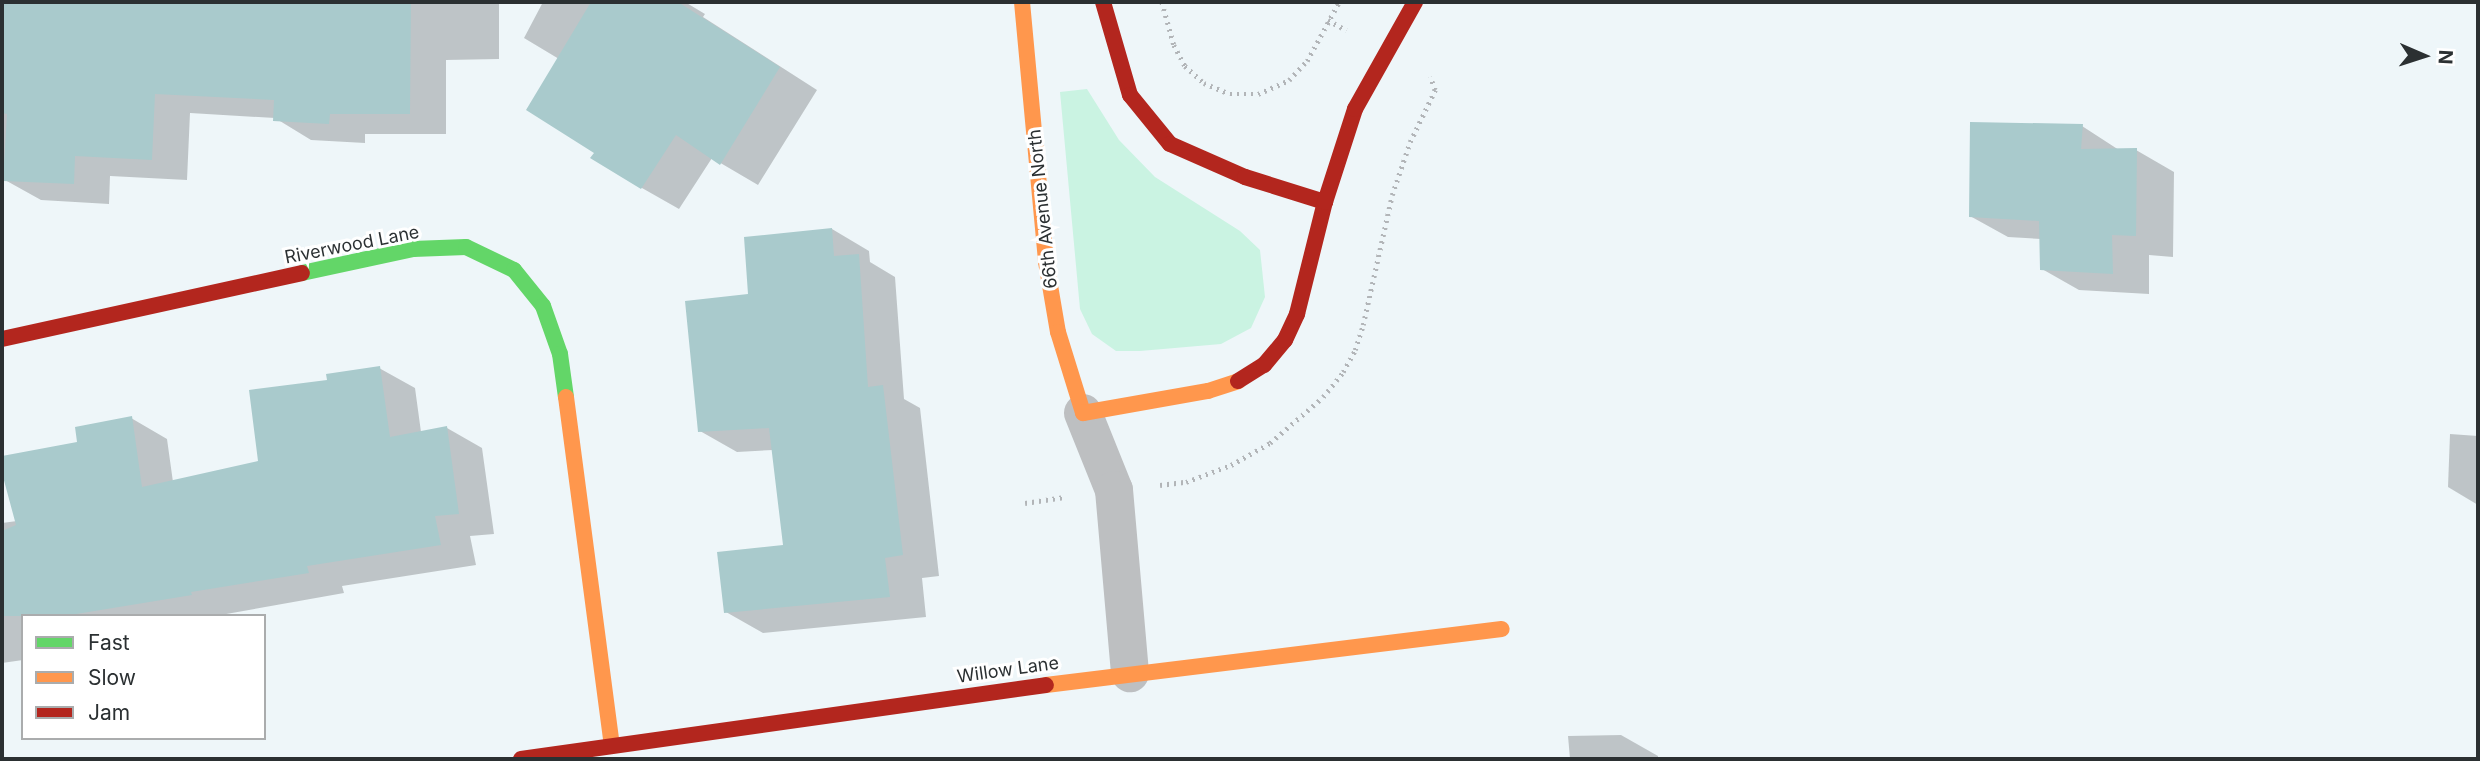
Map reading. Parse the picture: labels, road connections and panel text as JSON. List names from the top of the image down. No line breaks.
{"streets":{"street":["66th Avenue North","Riverwood Lane","Willow Lane"]},"crossings":[["66th Avenue North","Willow Lane"],["Riverwood Lane","Willow Lane"]],"legend":["Fast","Slow","Jam"],"north":"right"}
